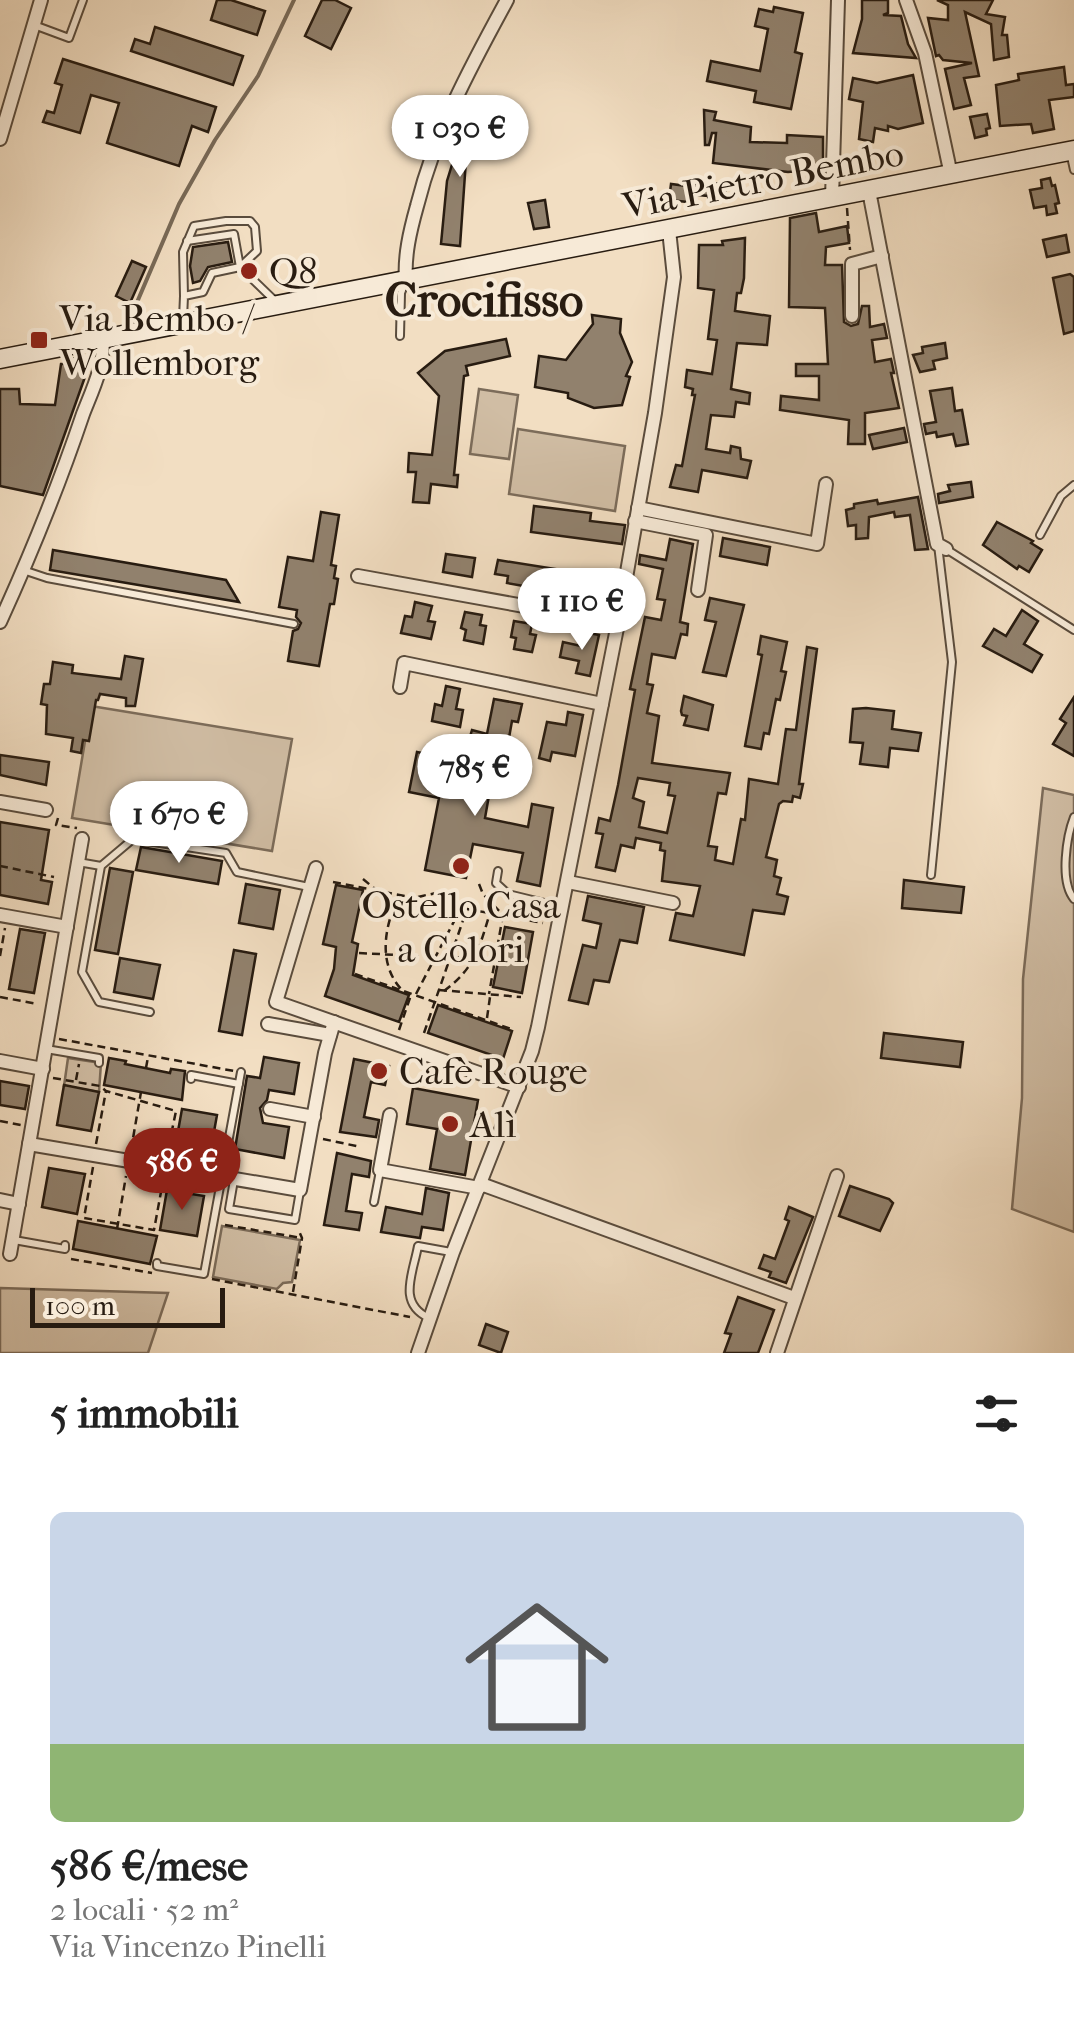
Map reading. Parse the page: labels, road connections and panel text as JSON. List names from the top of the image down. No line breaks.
{"streets":{"main road":["Via Pietro Bembo"]},"districts":["Crocifisso"],"places":{"other":["Q8","Ostello Casa a Colori","Cafè Rouge","Alì"],"transit":["Via Bembo / Wollemborg"]},"scale_bar":"100 m","page":{"price":["1 030 €","1 110 €","785 €","1 670 €","586 €"],"scale":"100 m","heading":"5 immobili","list":[{"name":"586 €/mese","note":"2 locali · 52 m² · Via Vincenzo Pinelli"}]}}
